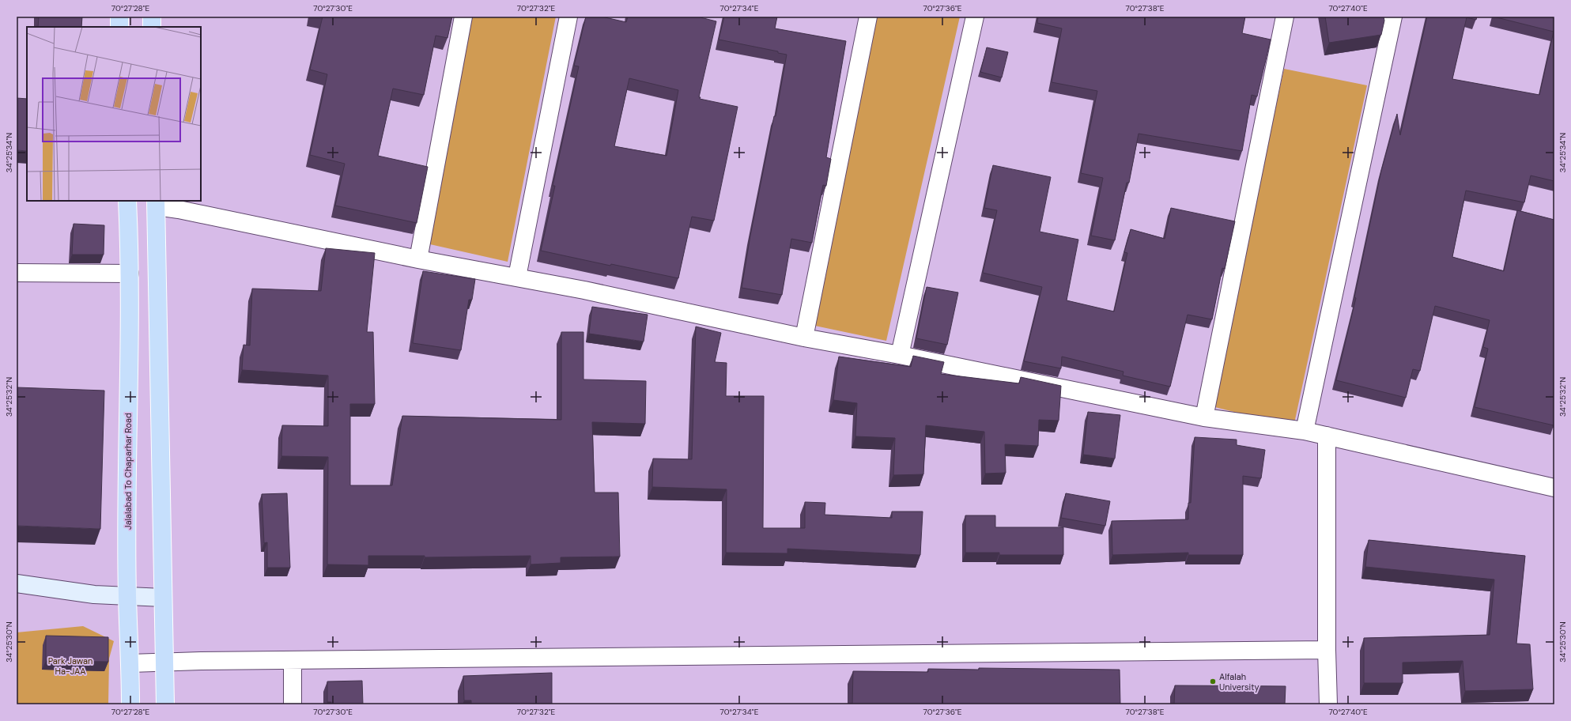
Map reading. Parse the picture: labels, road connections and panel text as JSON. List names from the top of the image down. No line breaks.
{"streets":{"main road":["Jalalabad To Chaparhar Road"]},"parks":["Park Jawan Ha-JAA"],"places":["Alfalah University"],"coordinates":["70°27'28\"E","70°27'30\"E","70°27'32\"E","70°27'34\"E","70°27'36\"E","70°27'38\"E","70°27'40\"E","34°25'34\"N","34°25'32\"N","34°25'30\"N"]}
